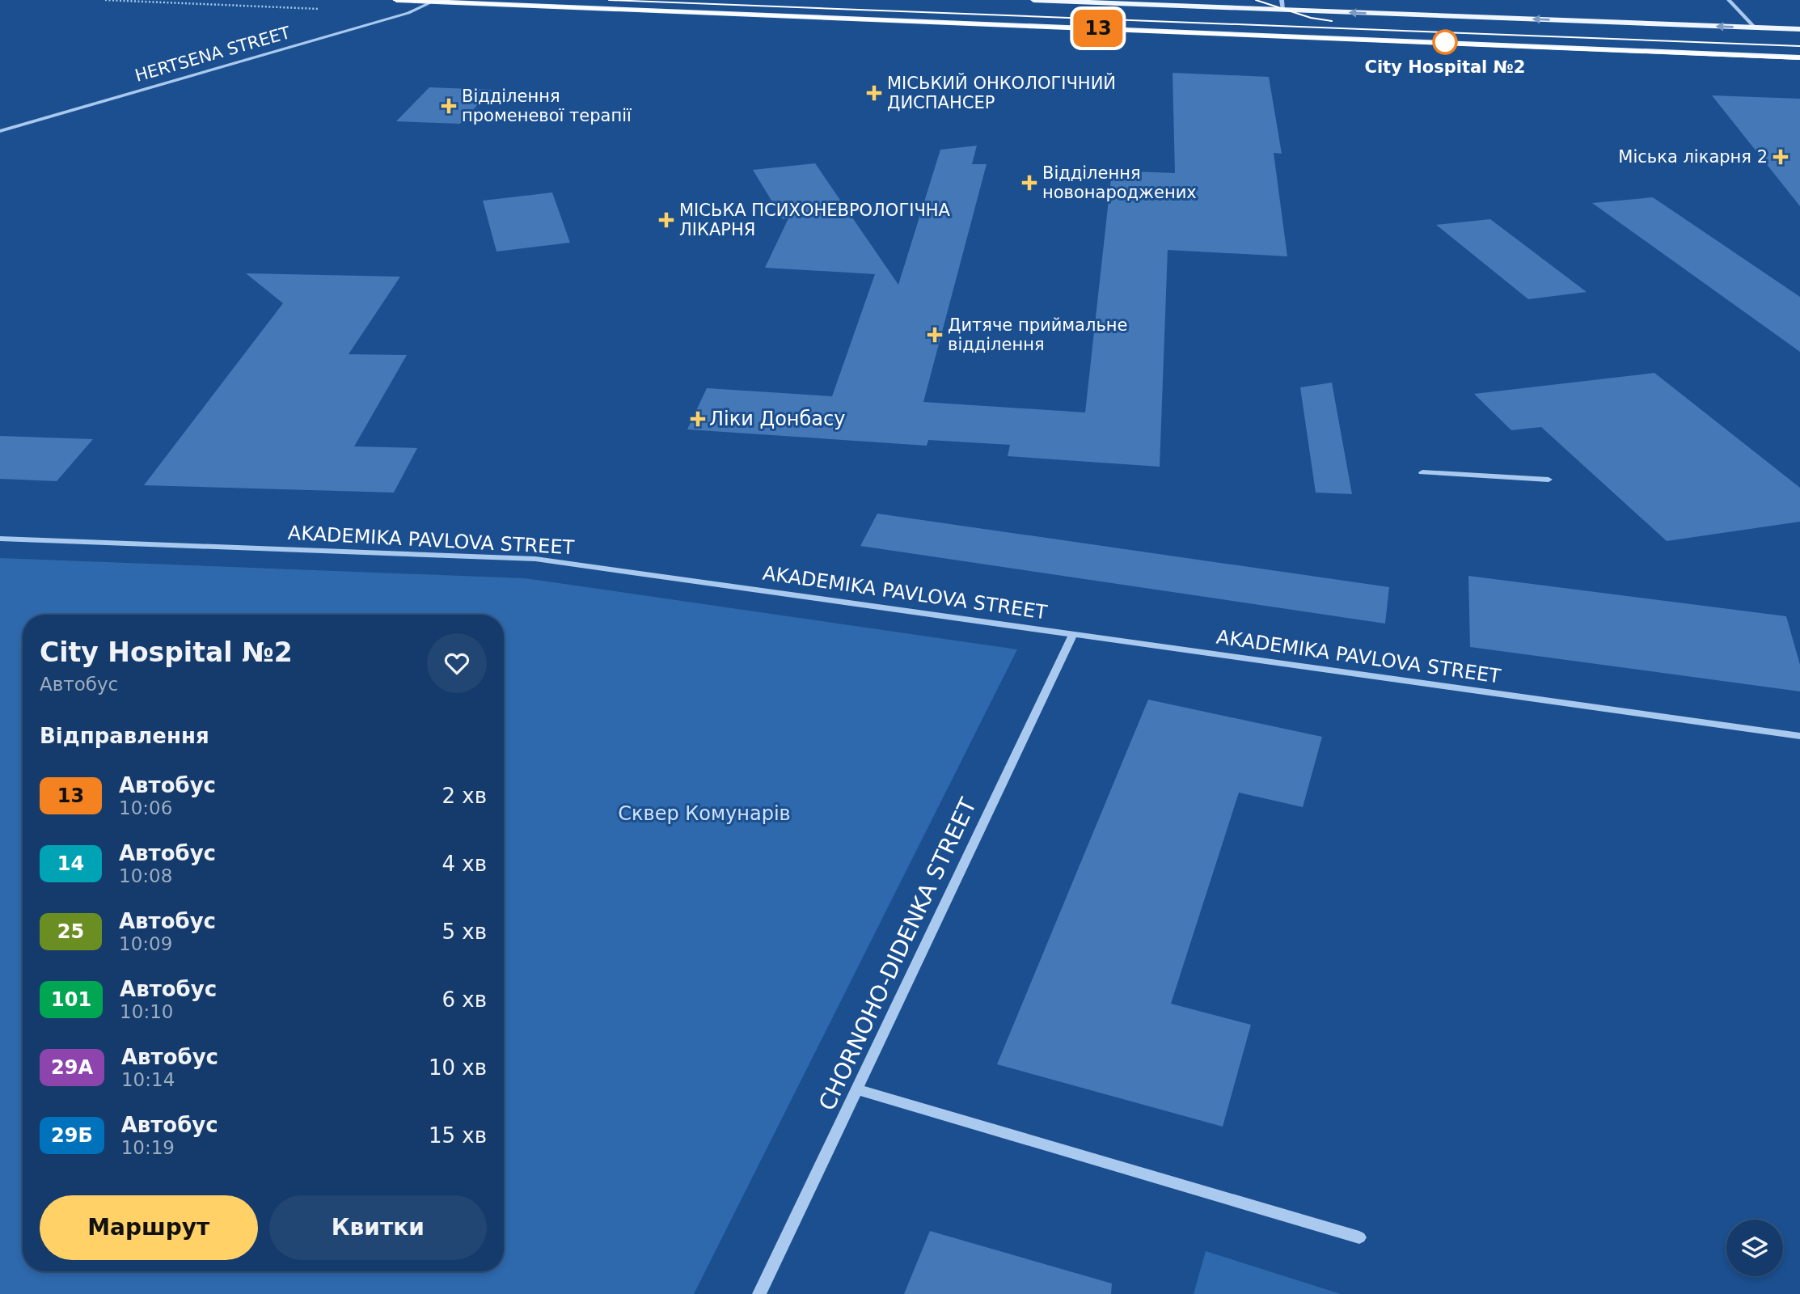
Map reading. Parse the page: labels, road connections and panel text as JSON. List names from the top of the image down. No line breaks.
{"streets":{"street":["HERTSENA STREET","AKADEMIKA PAVLOVA STREET","CHORNOHO-DIDENKA STREET"]},"crossings":[["AKADEMIKA PAVLOVA STREET","CHORNOHO-DIDENKA STREET"]],"parks":["Сквер Комунарів"],"places":{"other":["City Hospital №2"],"health":["МІСЬКИЙ ОНКОЛОГІЧНИЙ ДИСПАНСЕР","Відділення променевої терапії","Міська лікарня 2","Відділення новонароджених","МІСЬКА ПСИХОНЕВРОЛОГІЧНА ЛІКАРНЯ","Дитяче приймальне відділення","Ліки Донбасу"]},"lines":["bus line 13"],"page":{"on_map":"13","heading":[["City Hospital №2","Автобус"],"Відправлення"],"list":[{"mark":"13","name":"Автобус","note":"10:06","value":"2 хв"},{"mark":"14","name":"Автобус","note":"10:08","value":"4 хв"},{"mark":"25","name":"Автобус","note":"10:09","value":"5 хв"},{"mark":"101","name":"Автобус","note":"10:10","value":"6 хв"},{"mark":"29A","name":"Автобус","note":"10:14","value":"10 хв"},{"mark":"29Б","name":"Автобус","note":"10:19","value":"15 хв"}],"buttons":["Маршрут","Квитки"]}}
